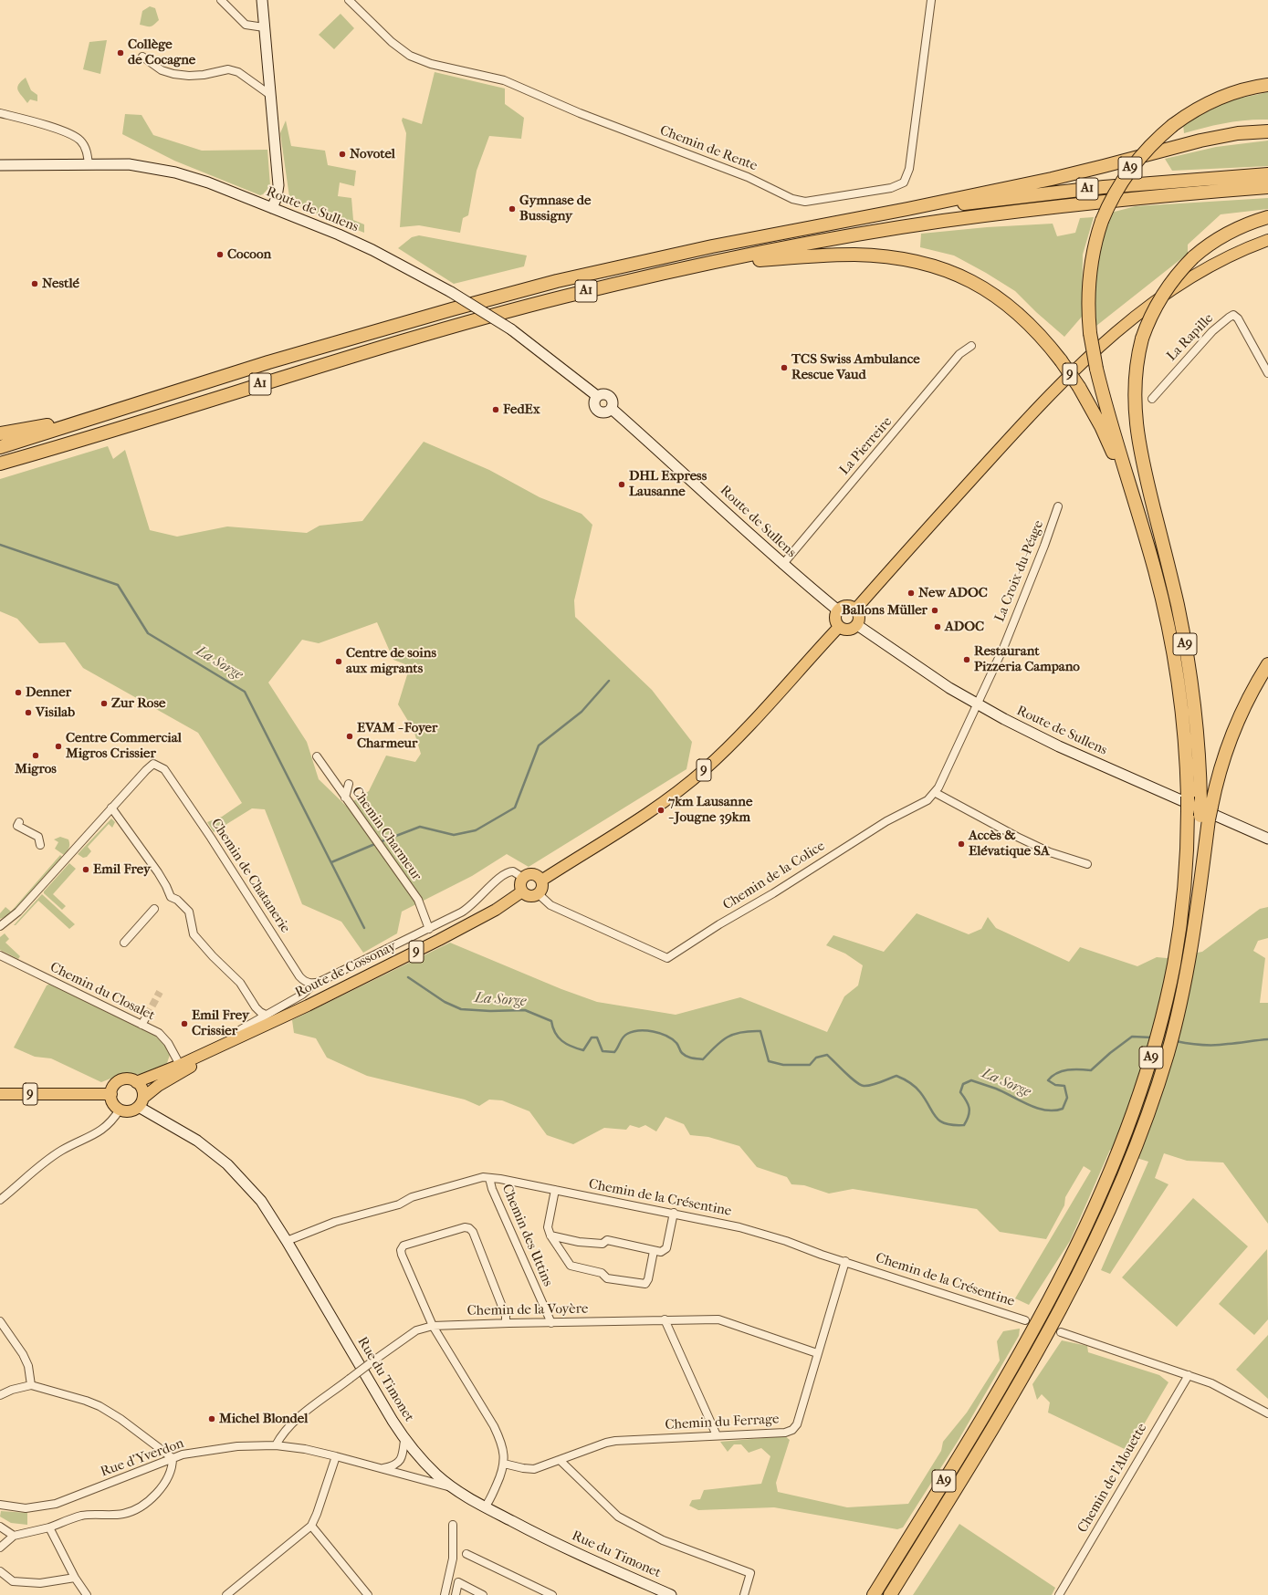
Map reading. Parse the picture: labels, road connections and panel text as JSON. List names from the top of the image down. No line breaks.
{"streets":{"highway":["A9","A1"],"main road":["Route de Sullens","9","Route de Cossonay","Rue du Timonet"],"street":["Chemin de Rente","La Rapille","La Pierreire","La Croix-du-Péage","Chemin Charmeur","Chemin de Chatanerie","Chemin de la Colice","Chemin du Closalet","Chemin de la Crésentine","Chemin des Uttins","Chemin de la Voyère","Chemin du Ferrage","Rue d'Yverdon","Chemin de l'Alouette"]},"crossings":[["Route de Sullens","9"],["Route de Sullens","La Pierreire"],["Route de Sullens","La Croix-du-Péage"],["Route de Sullens","Chemin de la Colice"],["9","Chemin de la Colice"],["9","Route de Cossonay"],["9","Rue du Timonet"],["La Croix-du-Péage","Chemin de la Colice"],["Chemin de la Colice","Route de Cossonay"],["Route de Cossonay","Chemin du Closalet"],["Route de Cossonay","Rue du Timonet"],["Chemin de la Crésentine","Chemin des Uttins"],["Chemin de la Crésentine","Rue du Timonet"],["Chemin de la Crésentine","Chemin du Ferrage"],["Chemin des Uttins","Chemin de la Voyère"],["Chemin de la Voyère","Chemin du Ferrage"],["Chemin de la Voyère","Rue d'Yverdon"],["Rue du Timonet","Rue d'Yverdon"]],"water":["La Sorge"],"places":["Collège de Cocagne","Novotel","Gymnase de Bussigny","Cocoon","Nestlé","TCS Swiss Ambulance Rescue Vaud","FedEx","DHL Express Lausanne","New ADOC","Ballons Müller","ADOC","Restaurant Pizzeria Campano","Centre de soins aux migrants","Denner","Zur Rose","Visilab","EVAM - Foyer Charmeur","Centre Commercial Migros Crissier","Migros","7km Lausanne - Jougne 39km","Accès & Elévatique SA","Emil Frey","Emil Frey Crissier","Michel Blondel"]}
